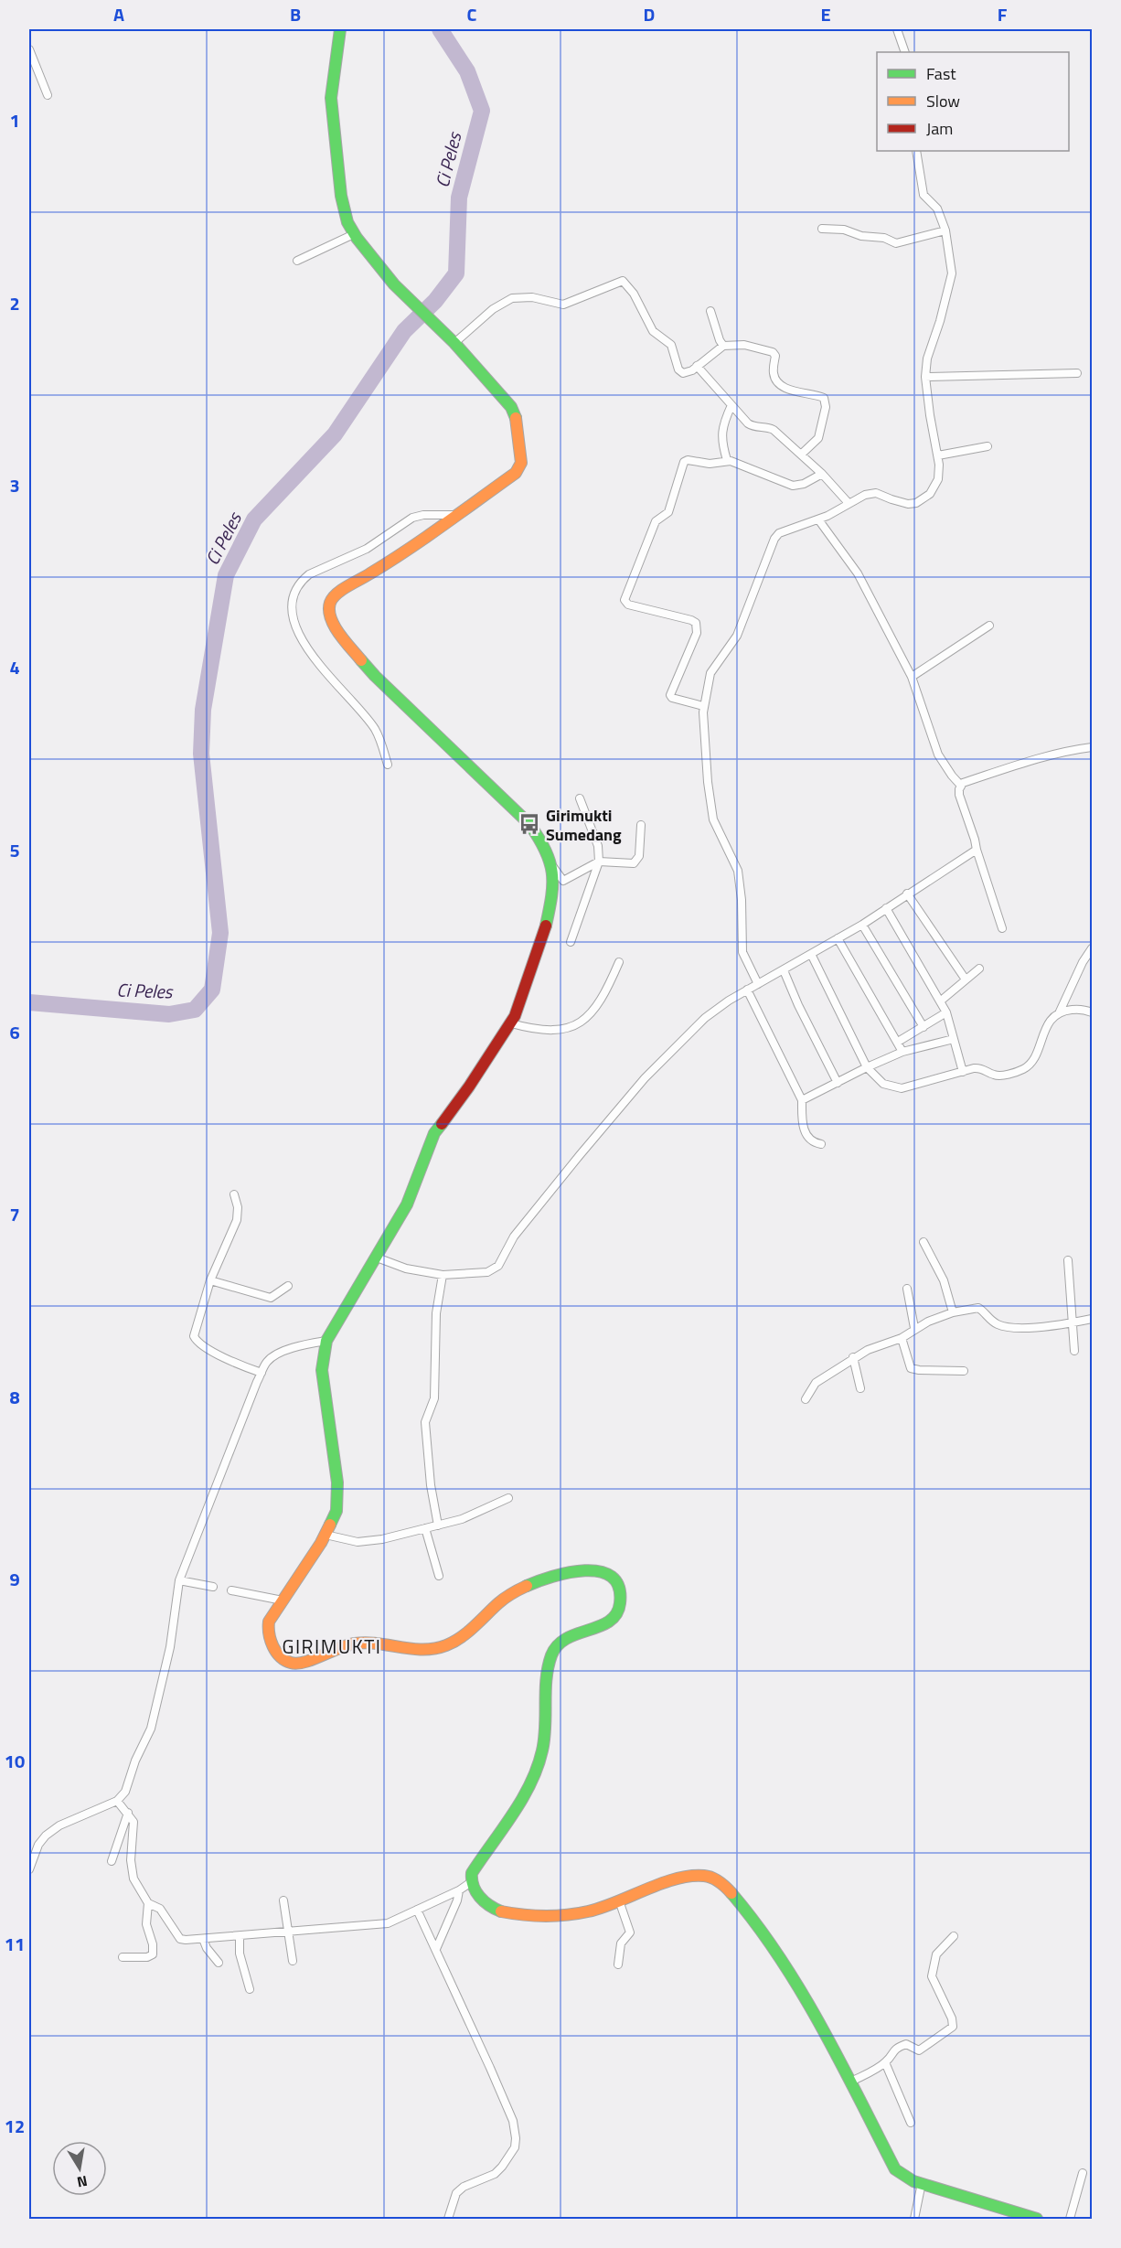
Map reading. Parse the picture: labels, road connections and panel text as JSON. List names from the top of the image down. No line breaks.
{"districts":["GIRIMUKTI"],"water":["Ci Peles"],"places":{"bus stop":["Girimukti Sumedang"]},"legend":["Fast","Slow","Jam"],"north":"bottom","grid":{"columns":["A","B","C","D","E","F"],"rows":["1","2","3","4","5","6","7","8","9","10","11","12"]}}
